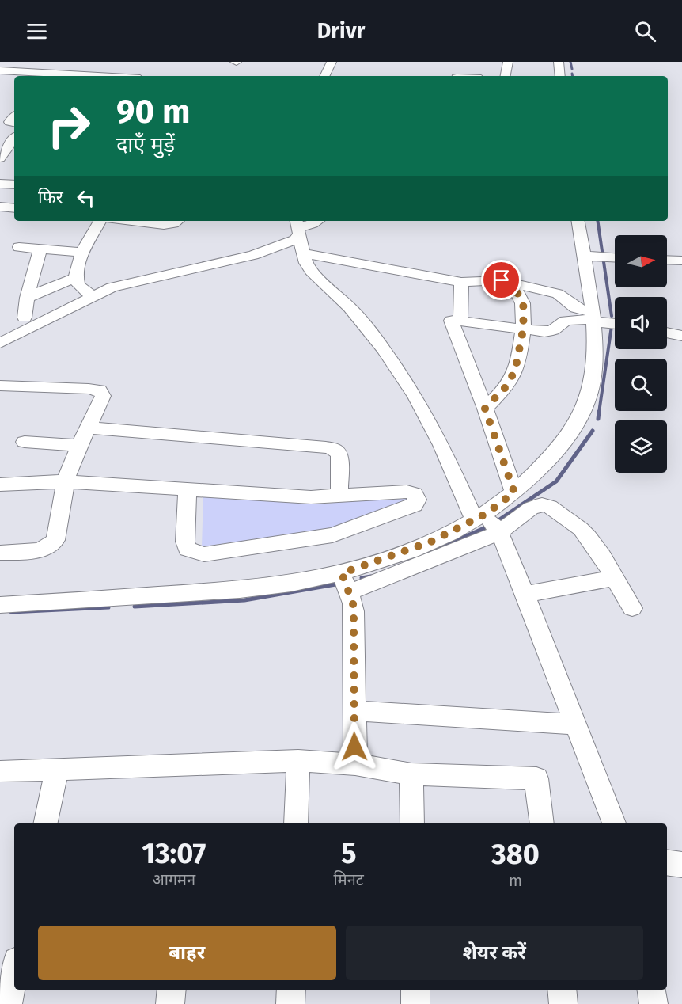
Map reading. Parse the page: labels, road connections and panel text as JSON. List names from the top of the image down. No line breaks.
{"north":"right","page":{"header":"Drivr","turn":["90 m","दाएँ मुड़ें"],"then":"फिर","eta":["13:07","आगमन","5","मिनट","380","m"],"buttons":["बाहर","शेयर करें"]}}
